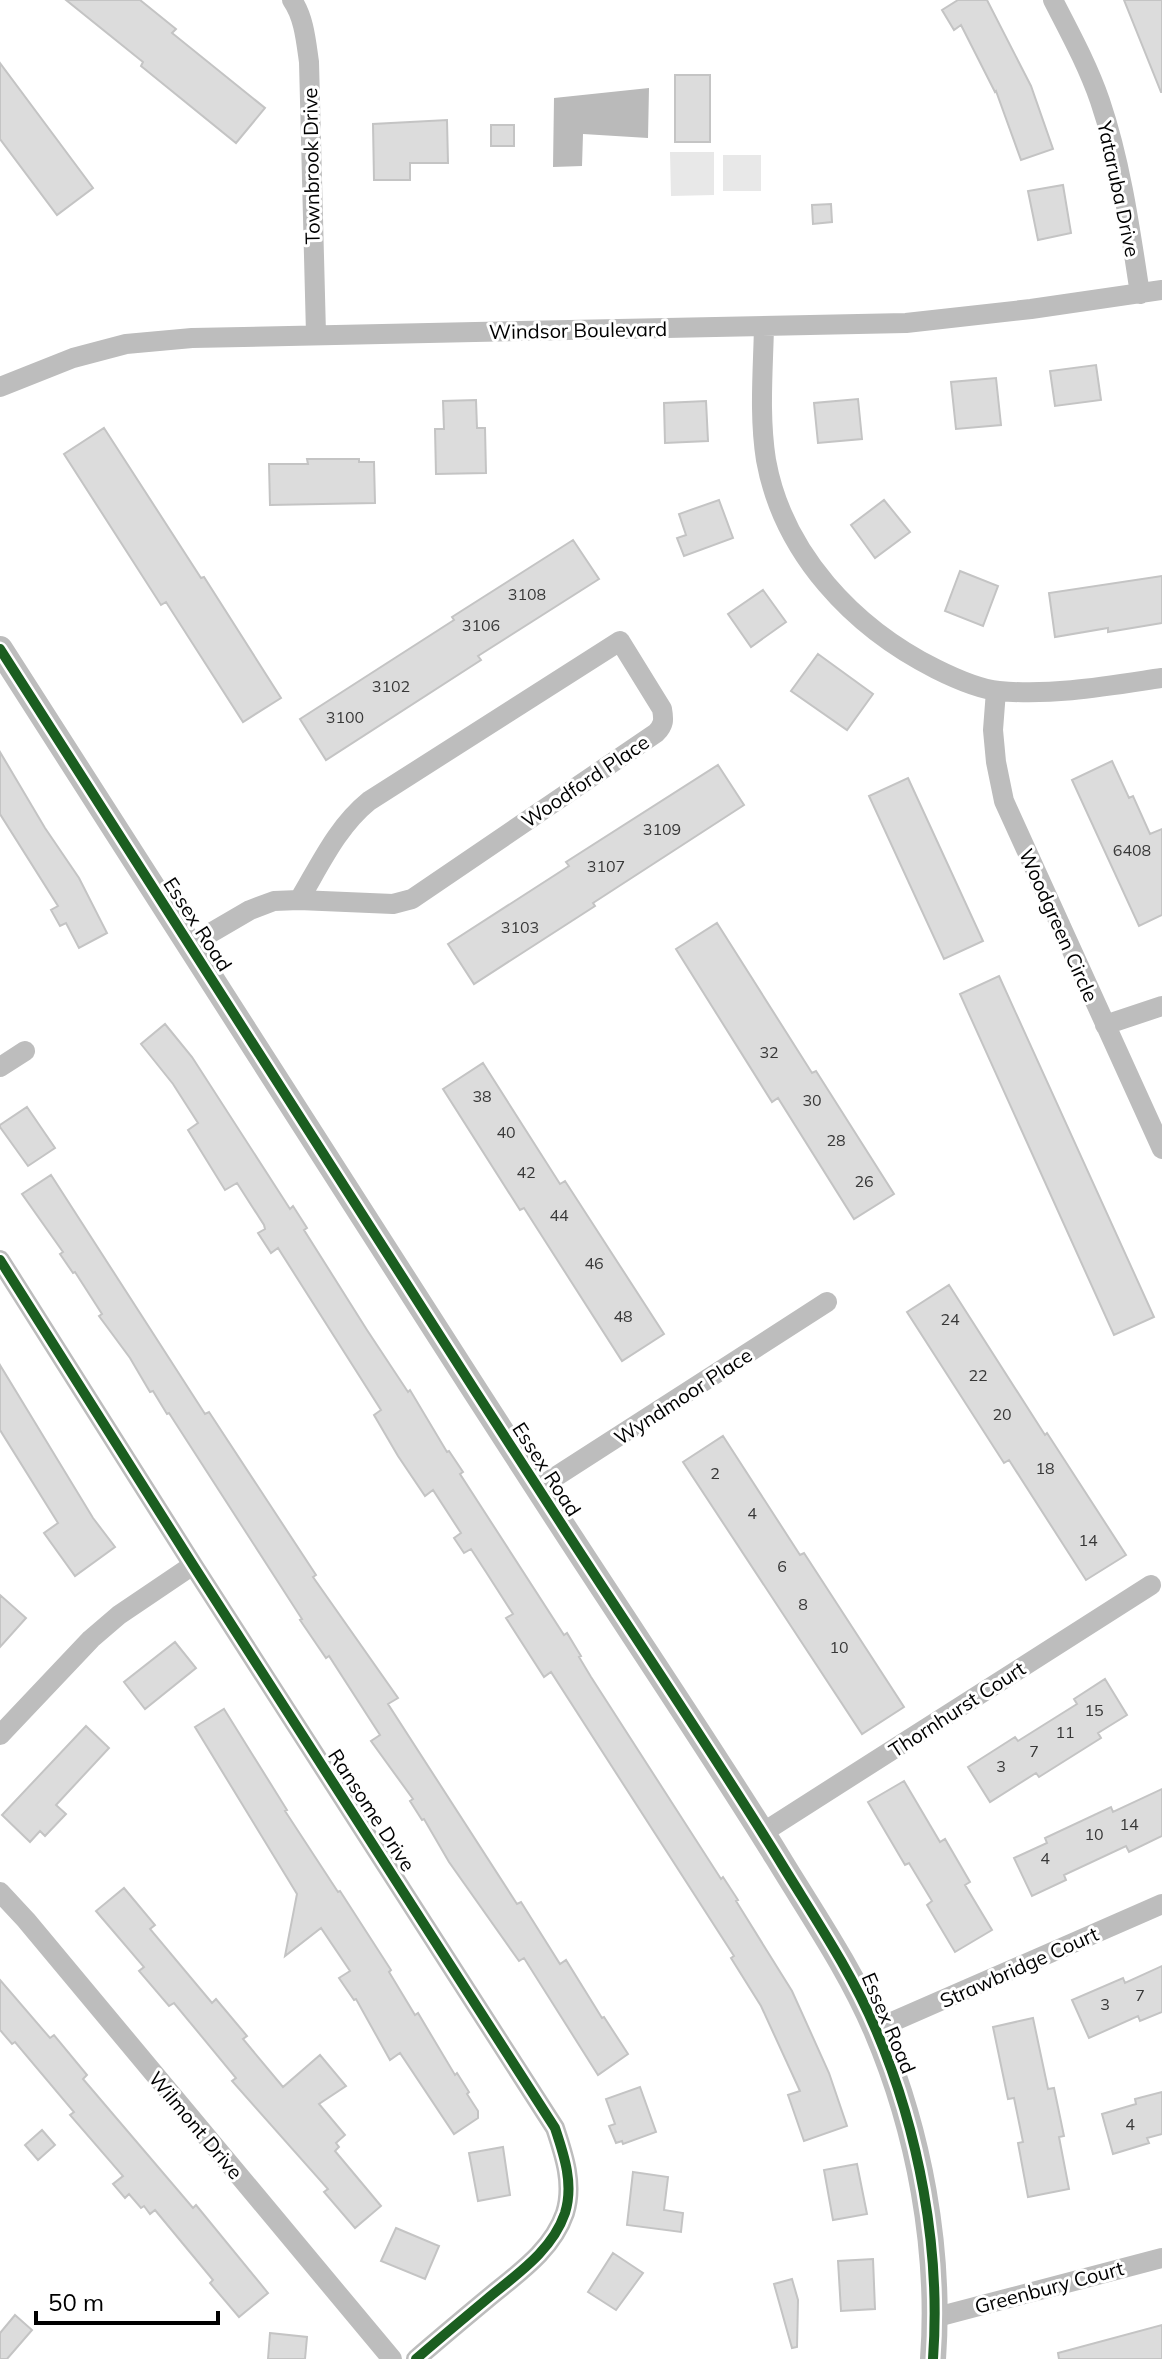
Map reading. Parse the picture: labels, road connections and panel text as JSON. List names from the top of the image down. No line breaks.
{"streets":{"street":["Townbrook Drive","Yataruba Drive","Windsor Boulevard","Woodford Place","Essex Road","Woodgreen Circle","Wyndmoor Place","Thornhurst Court","Ransome Drive","Strawbridge Court","Wilmont Drive","Greenbury Court"]},"crossings":[["Townbrook Drive","Windsor Boulevard"],["Yataruba Drive","Windsor Boulevard"],["Woodford Place","Essex Road"],["Essex Road","Wyndmoor Place"],["Essex Road","Thornhurst Court"],["Essex Road","Strawbridge Court"],["Essex Road","Greenbury Court"]],"house_numbers":["3108","3106","3102","3100","3109","6408","3107","3103","32","38","30","40","28","42","26","44","46","48","24","22","20","18","2","4","14","6","8","10","15","11","7","3","14","10","4","7","3","4"],"scale_bar":"50 m"}
